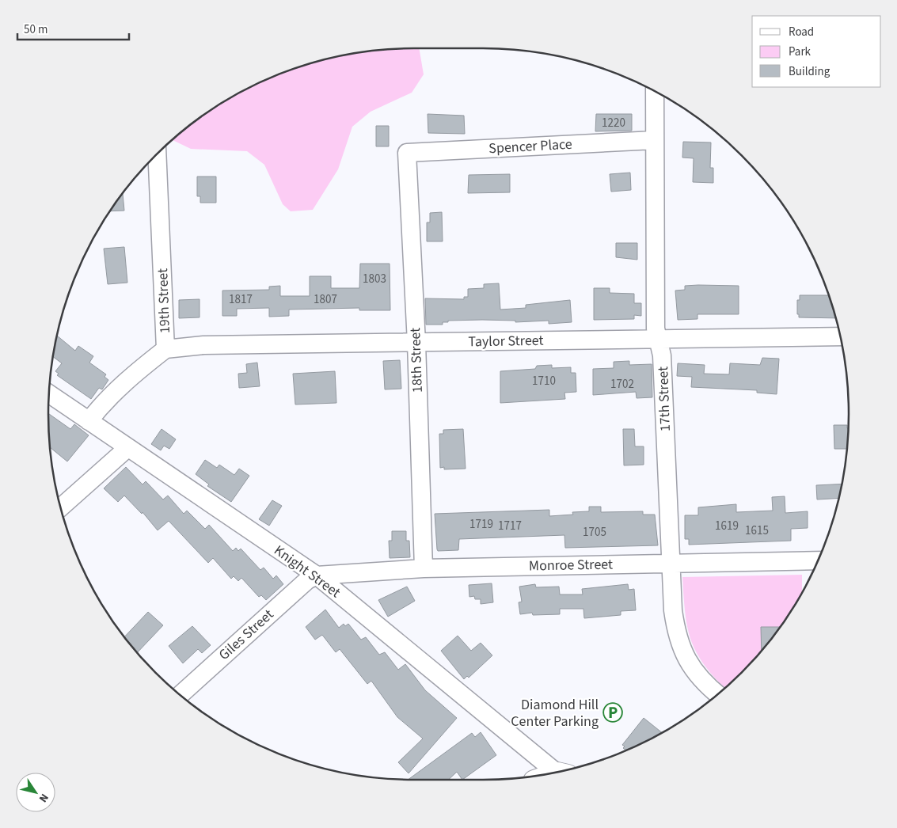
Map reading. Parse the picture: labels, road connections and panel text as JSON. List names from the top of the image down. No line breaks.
{"streets":{"street":["Spencer Place","19th Street","Taylor Street","18th Street","17th Street","Monroe Street","Knight Street","Giles Street"]},"crossings":[["Spencer Place","18th Street"],["Spencer Place","17th Street"],["19th Street","Taylor Street"],["19th Street","Knight Street"],["Taylor Street","18th Street"],["Taylor Street","17th Street"],["18th Street","Monroe Street"],["17th Street","Monroe Street"],["Monroe Street","Knight Street"],["Monroe Street","Giles Street"],["Knight Street","Giles Street"]],"places":{"parking":["Diamond Hill Center Parking"]},"house_numbers":["1220","1803","1817","1807","1710","1702","1719","1717","1619","1615","1705"],"legend":["Road","Park","Building"],"scale_bar":"50 m","north":"bottom right"}
